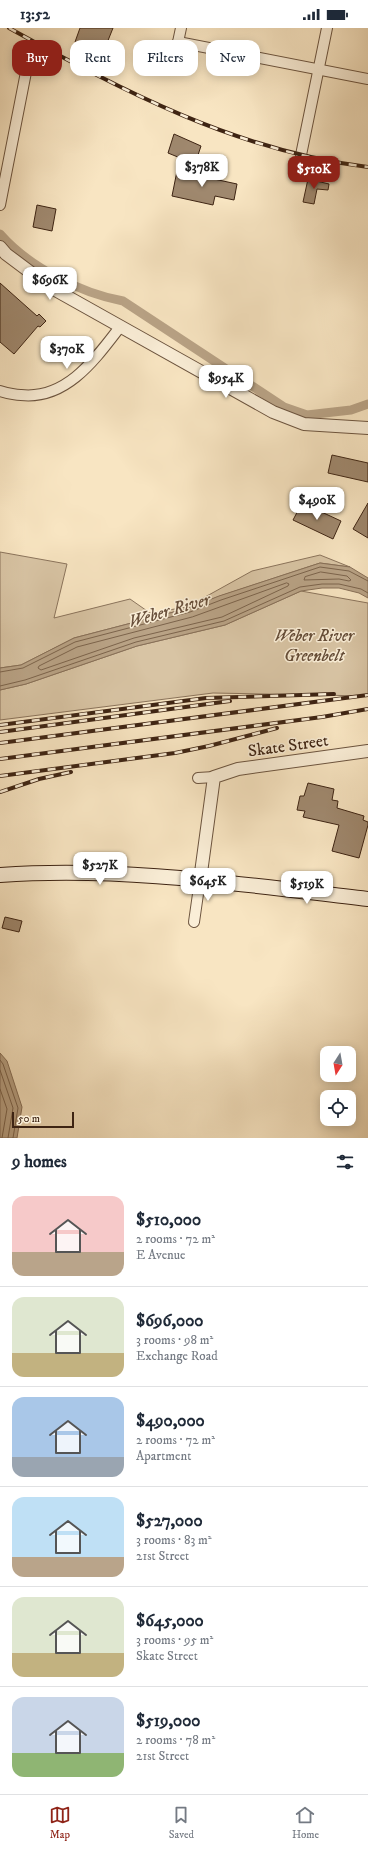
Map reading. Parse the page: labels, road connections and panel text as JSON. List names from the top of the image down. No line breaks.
{"streets":{"street":["Skate Street"]},"water":["Weber River"],"parks":["Weber River Greenbelt"],"scale_bar":"50 m","north":"bottom","page":{"status":"13:52","chip":["Buy","Rent","Filters","New"],"price":["$378K","$510K","$696K","$370K","$954K","$490K","$527K","$645K","$519K"],"scale":"50 m","heading":"9 homes","list":[{"name":"$510,000","note":"2 rooms · 72 m² · E Avenue"},{"name":"$696,000","note":"3 rooms · 98 m² · Exchange Road"},{"name":"$490,000","note":"2 rooms · 72 m² · Apartment"},{"name":"$527,000","note":"3 rooms · 83 m² · 21st Street"},{"name":"$645,000","note":"3 rooms · 95 m² · Skate Street"},{"name":"$519,000","note":"2 rooms · 78 m² · 21st Street"}],"tabs":["Map","Saved","Home"]}}
